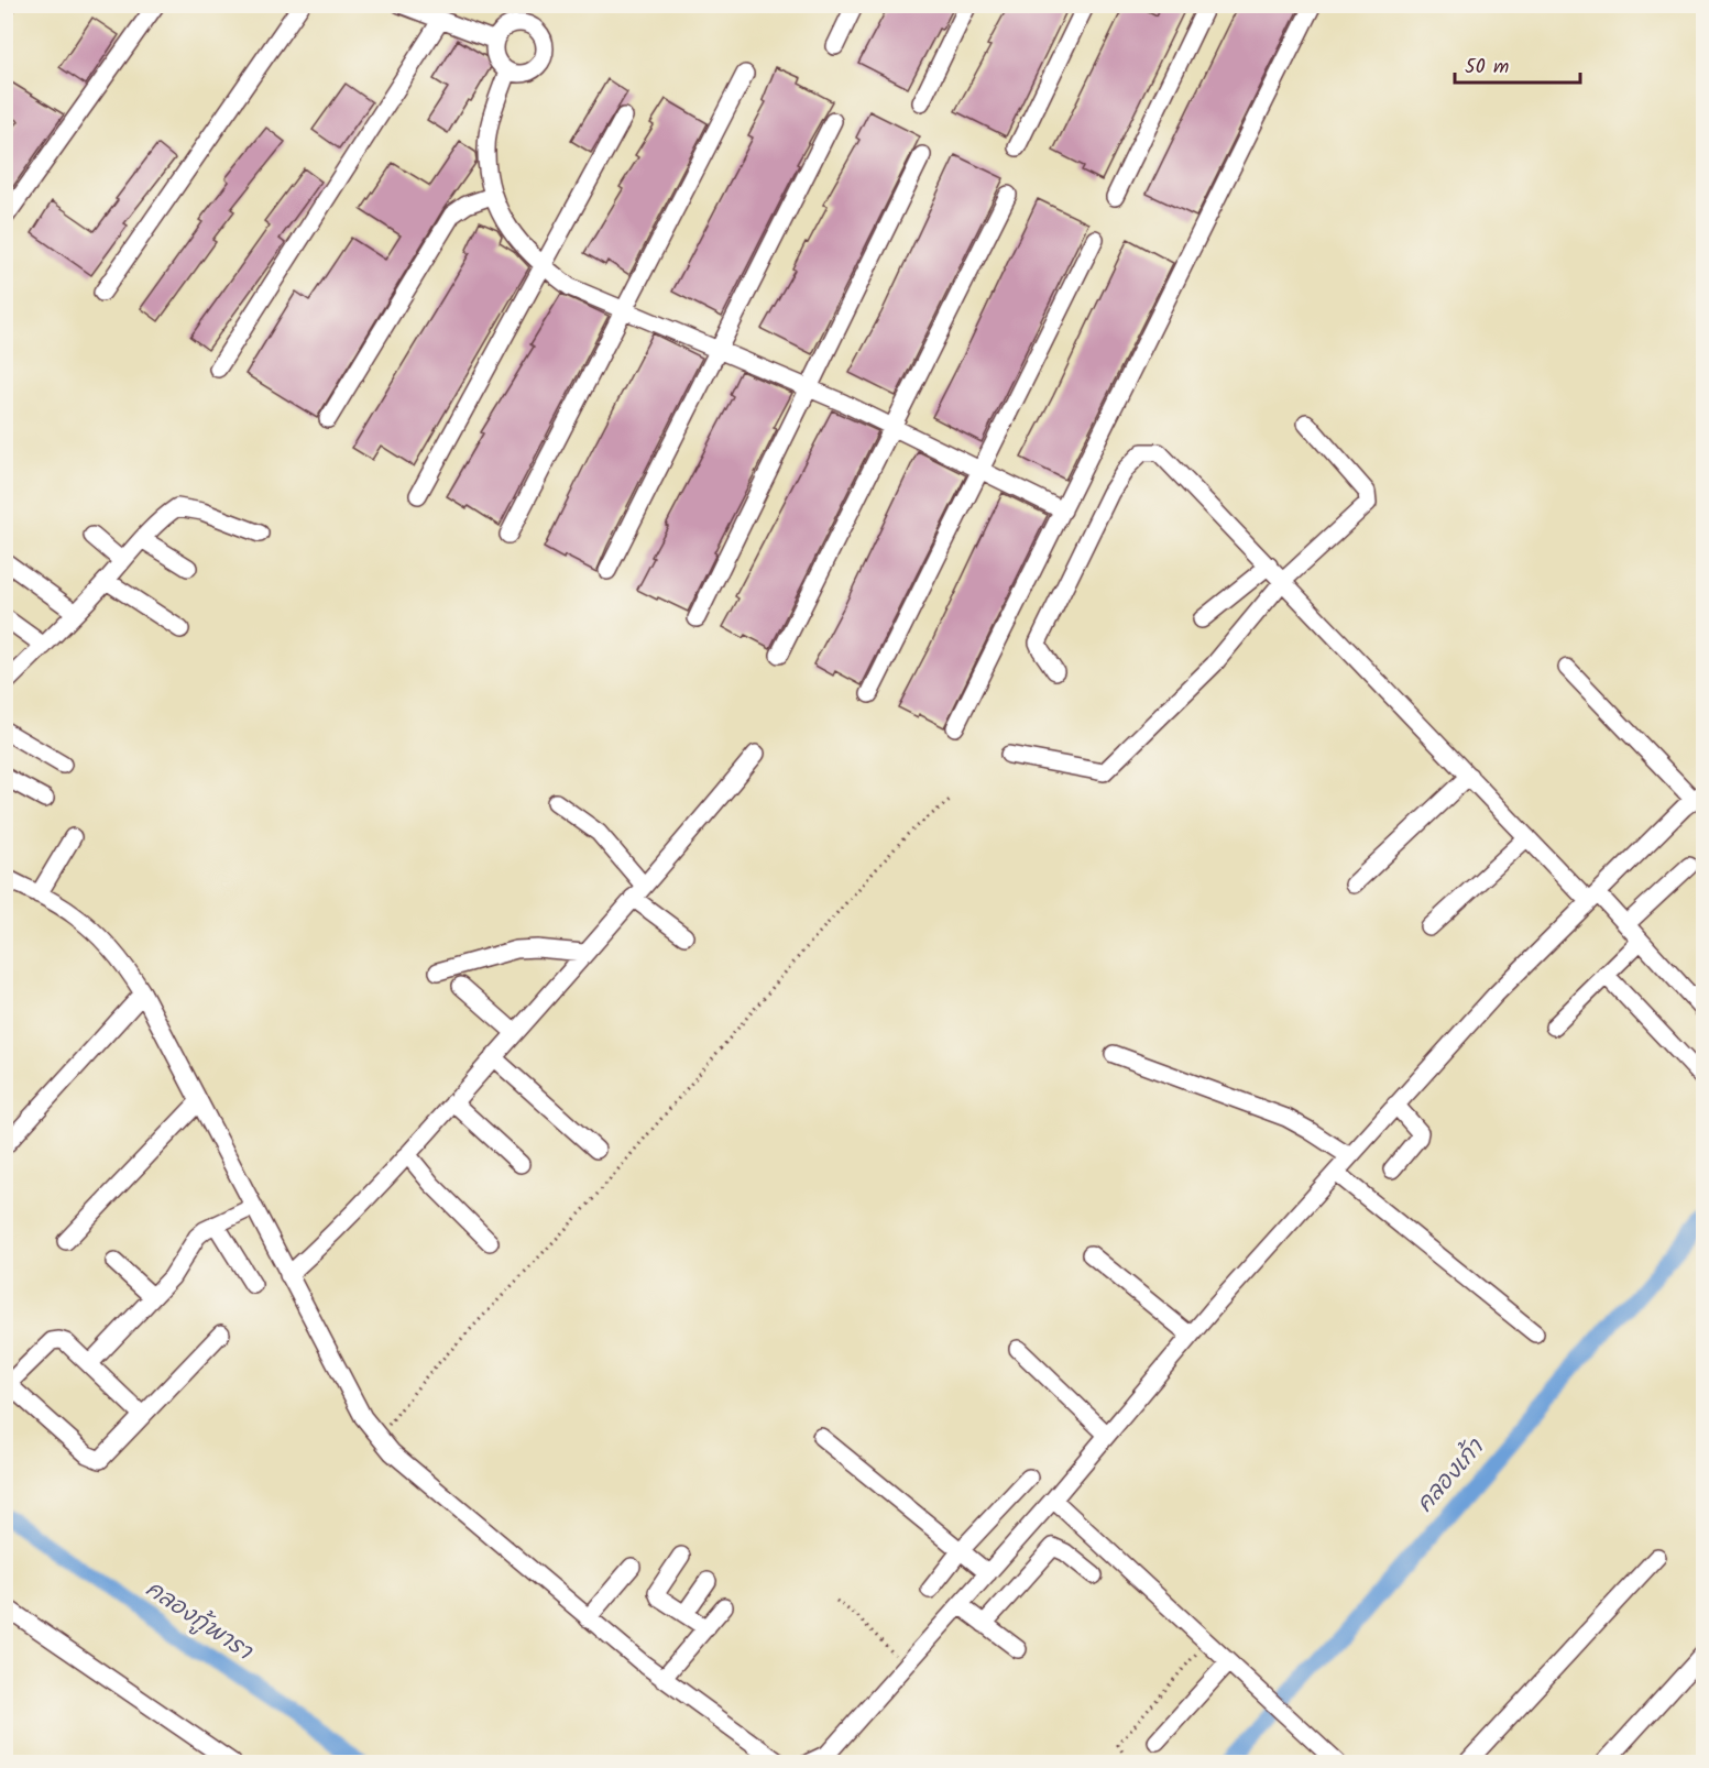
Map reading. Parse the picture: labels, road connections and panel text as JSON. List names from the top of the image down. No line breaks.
{"water":["คลองเก้า","คลองกู้พารา"],"scale_bar":"50 m"}
